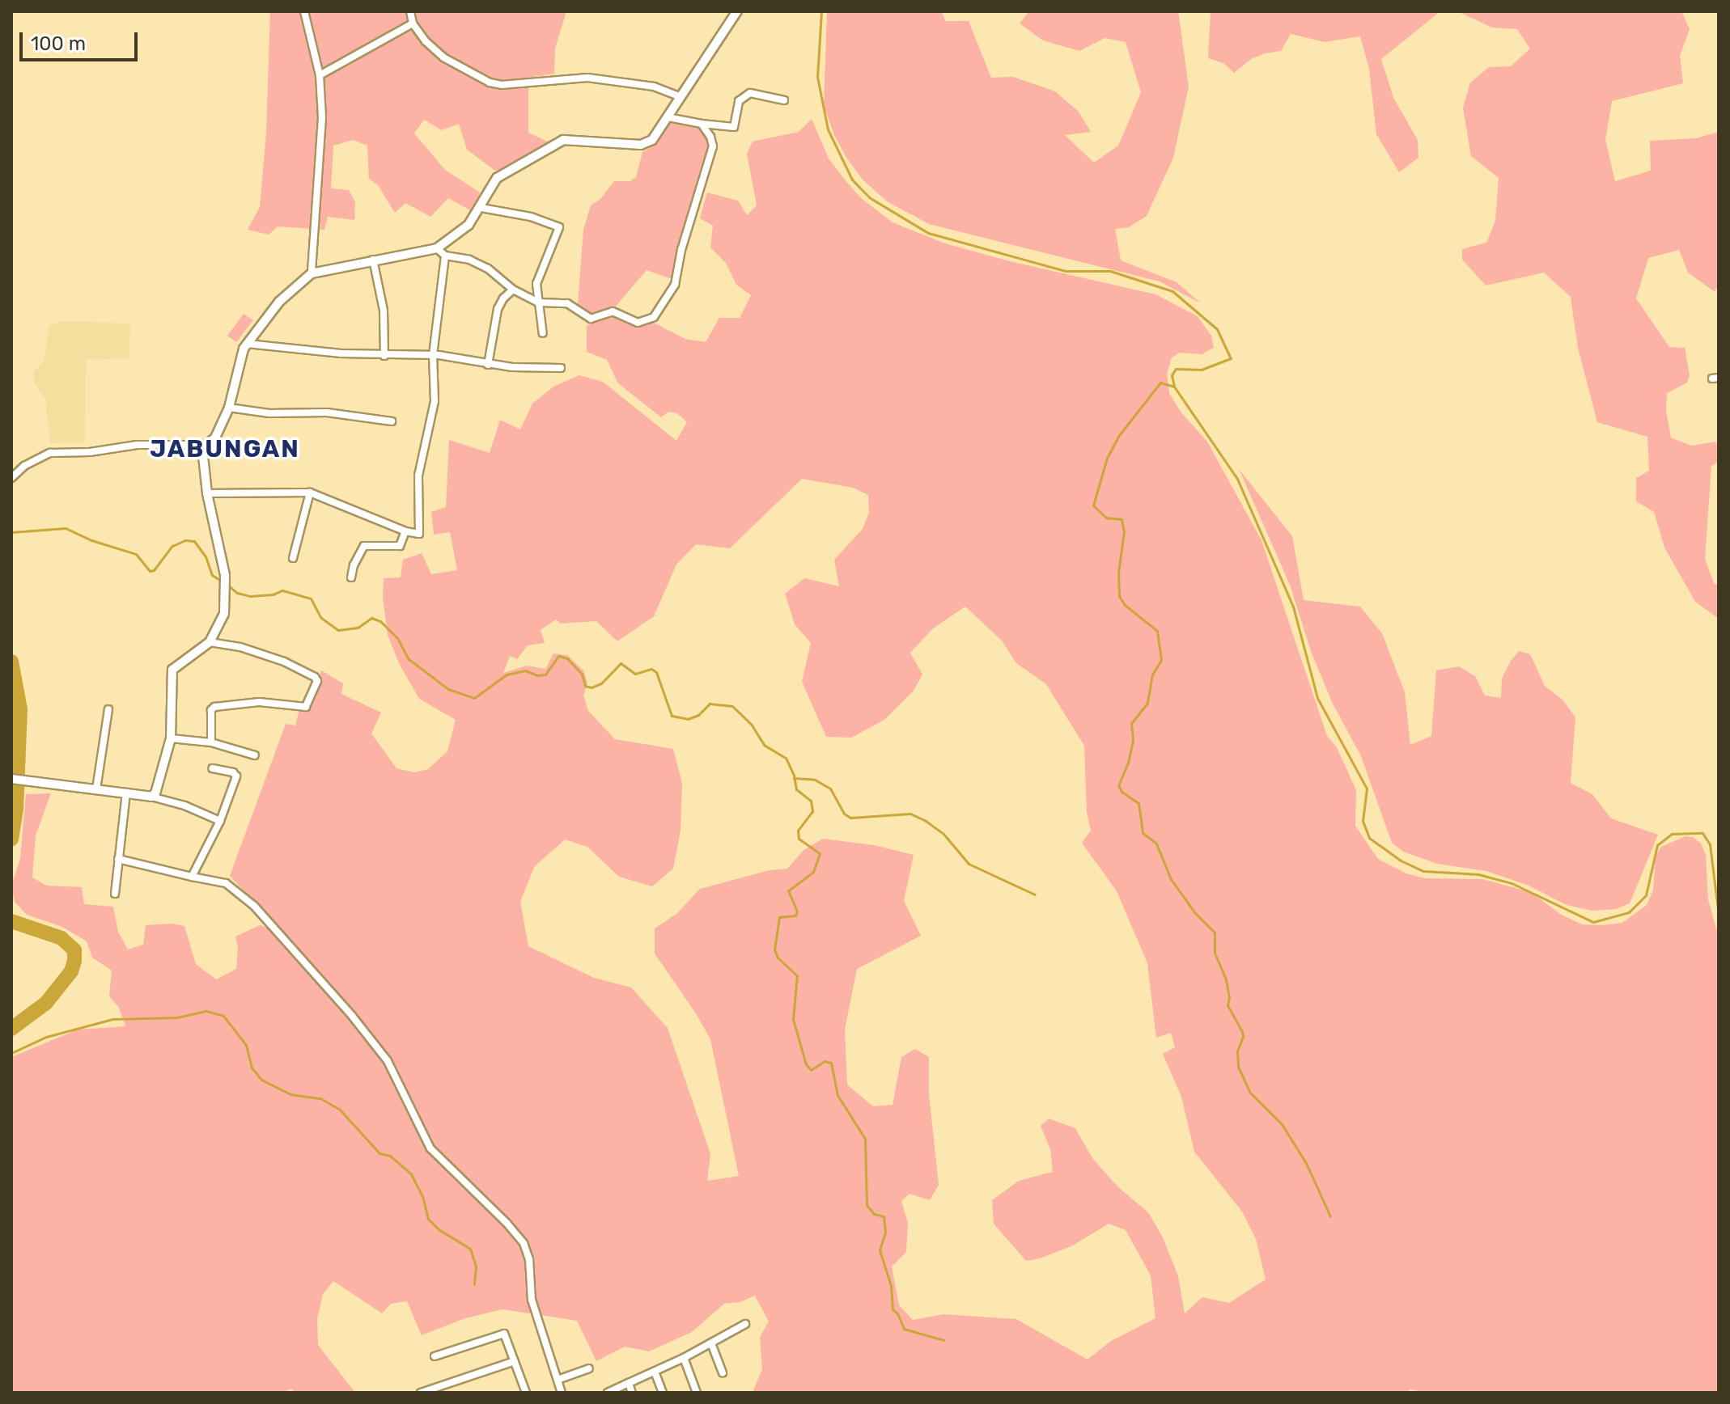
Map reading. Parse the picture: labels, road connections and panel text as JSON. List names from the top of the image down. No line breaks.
{"districts":["JABUNGAN"],"scale_bar":"100 m"}
